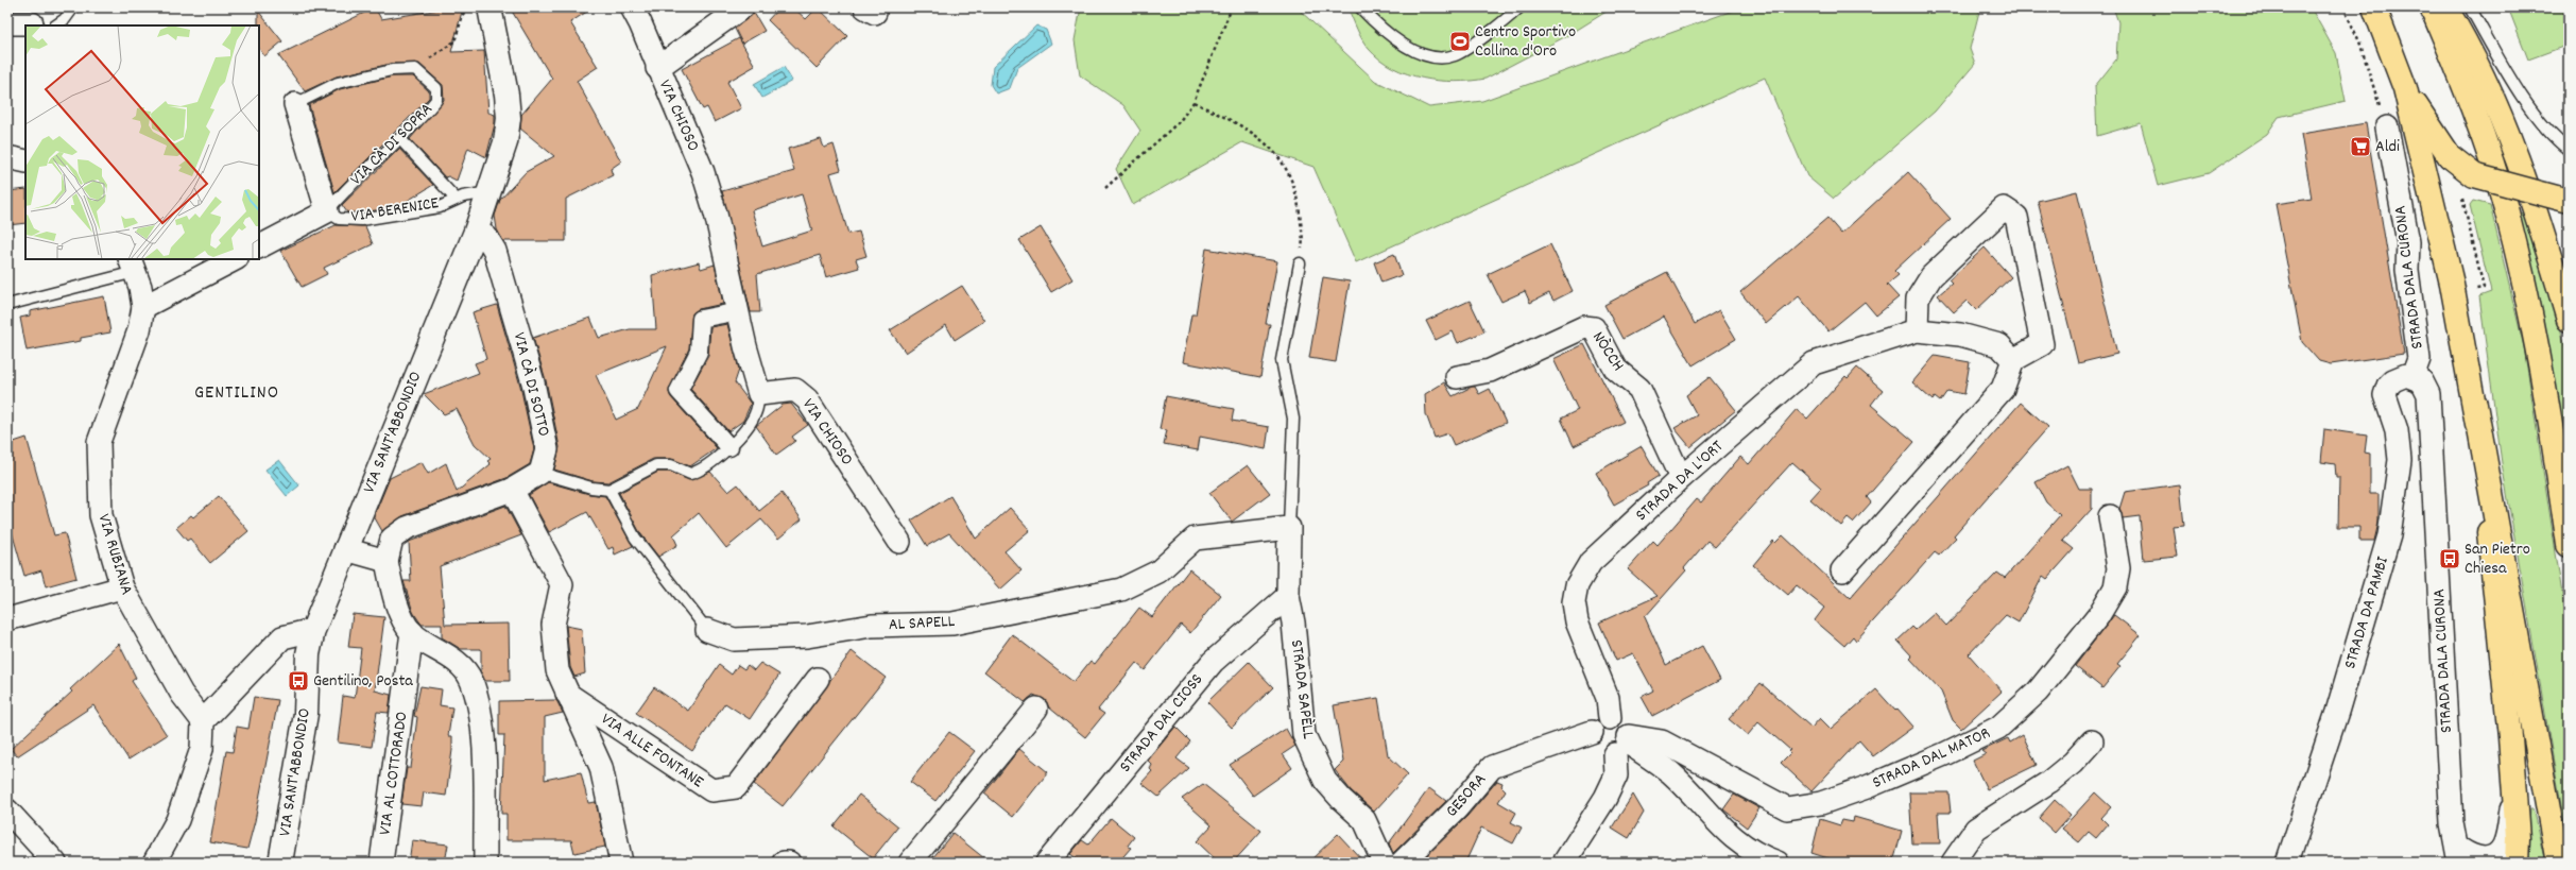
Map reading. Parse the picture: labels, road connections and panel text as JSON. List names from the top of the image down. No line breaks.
{"streets":{"street":["VIA CHIOSO","VIA BERENICE","STRADA DALA CURONA","NÒCCH","VIA CÀ DI SOTTO","VIA SANT'ABBONDIO","STRADA DA L'ORT","VIA RUBIANA","STRADA DA PAMBI","AL SAPELL","STRADA SAPÈLL","STRADA DAL CIOSS","VIA ALLE FONTANE","STRADA DAL MATOR","VIA AL COTTORADO","GESORA"],"lane":["VIA CÀ DI SOPRA"]},"crossings":[["VIA CÀ DI SOPRA","VIA BERENICE"],["VIA BERENICE","VIA SANT'ABBONDIO"],["STRADA DALA CURONA","STRADA DA PAMBI"],["NÒCCH","STRADA DA L'ORT"],["VIA CÀ DI SOTTO","VIA SANT'ABBONDIO"],["STRADA DA L'ORT","STRADA DAL MATOR"],["STRADA DA L'ORT","GESORA"],["AL SAPELL","STRADA SAPÈLL"],["STRADA SAPÈLL","STRADA DAL CIOSS"],["STRADA DAL MATOR","GESORA"]],"districts":["GENTILINO"],"places":{"sports":["Centro Sportivo Collina d'Oro"],"supermarket":["Aldi"],"bus stop":["San Pietro Chiesa","Gentilino, Posta"]}}
